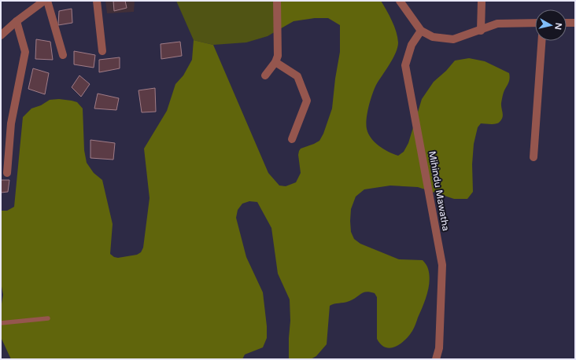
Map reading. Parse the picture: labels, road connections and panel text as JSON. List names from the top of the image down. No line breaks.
{"streets":{"street":["Mihindu Mawatha"]},"north":"right"}
